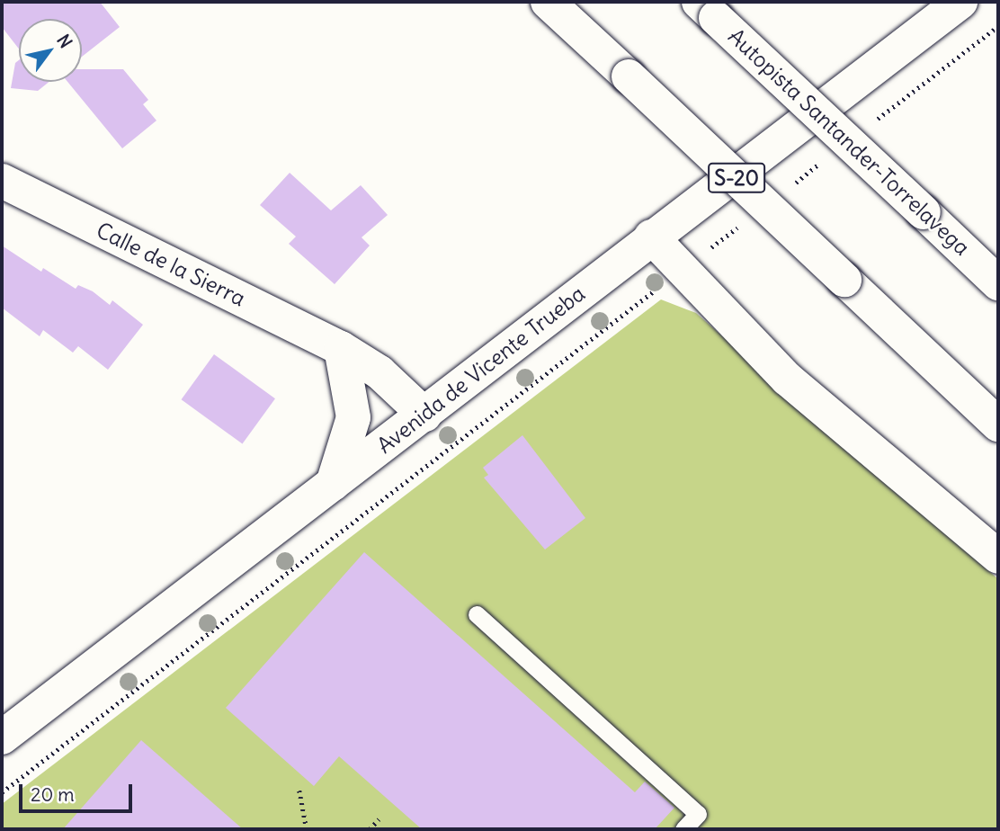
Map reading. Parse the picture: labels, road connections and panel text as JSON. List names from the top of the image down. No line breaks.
{"streets":{"main road":["Autopista Santander-Torrelavega","S-20","Calle de la Sierra","Avenida de Vicente Trueba"]},"crossings":[["Calle de la Sierra","Avenida de Vicente Trueba"]],"scale_bar":"20 m","north":"top right"}
